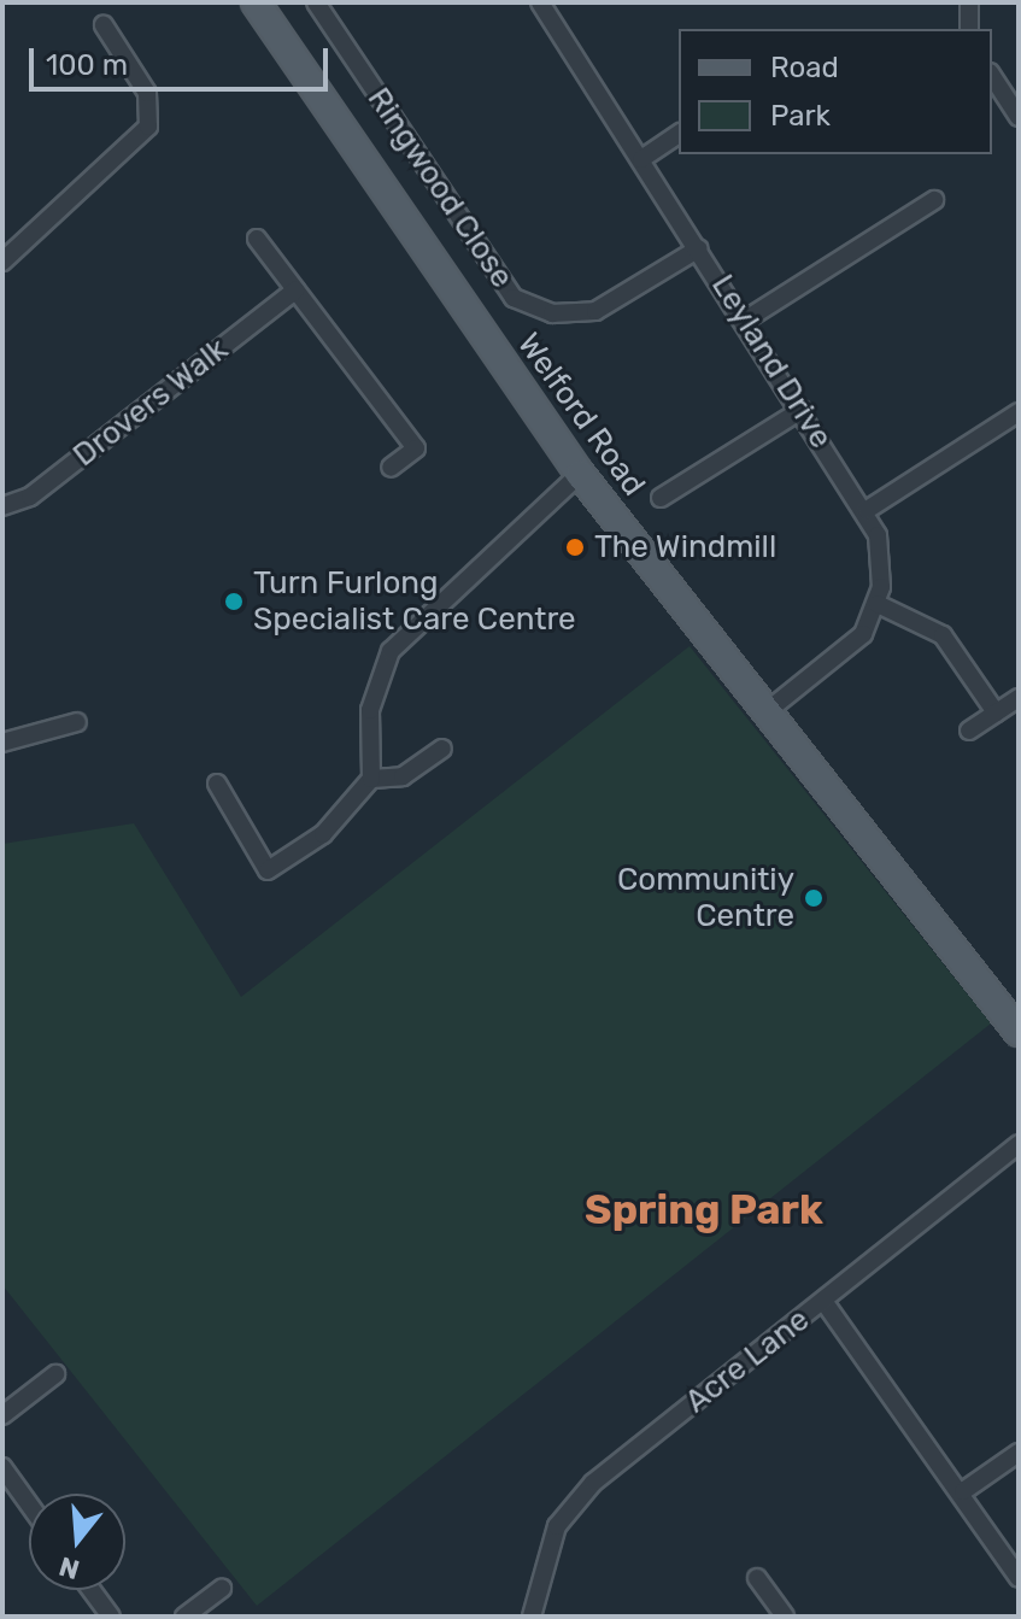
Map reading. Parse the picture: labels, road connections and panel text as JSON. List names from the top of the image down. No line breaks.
{"streets":{"main road":["Welford Road"],"street":["Ringwood Close","Leyland Drive","Drovers Walk","Acre Lane"]},"crossings":[["Ringwood Close","Leyland Drive"],["Leyland Drive","Welford Road"]],"districts":["Spring Park"],"places":["The Windmill","Turn Furlong Specialist Care Centre","Communitiy Centre"],"legend":["Road","Park"],"scale_bar":"100 m","north":"bottom"}
